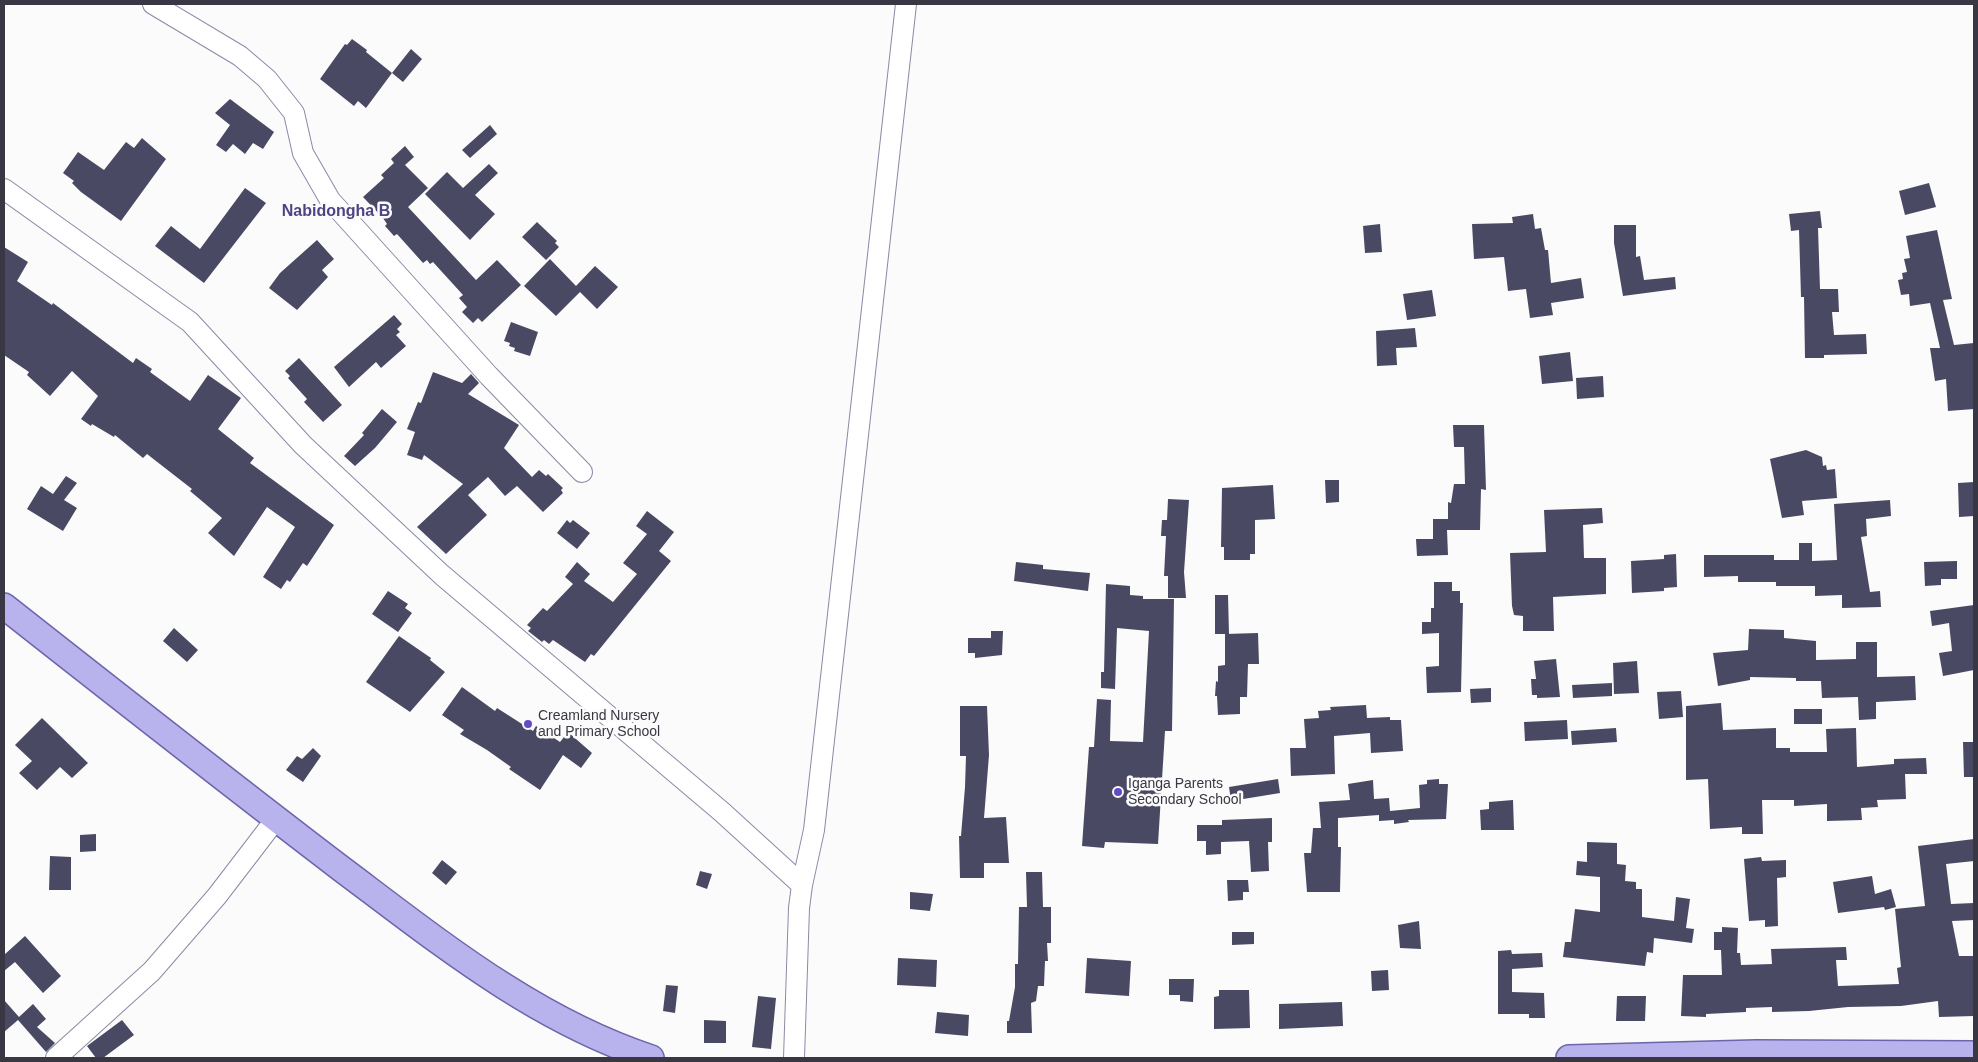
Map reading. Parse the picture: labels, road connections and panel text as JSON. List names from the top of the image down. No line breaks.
{"districts":["Nabidongha B"],"places":["Creamland Nursery and Primary School","Iganga Parents Secondary School"]}
